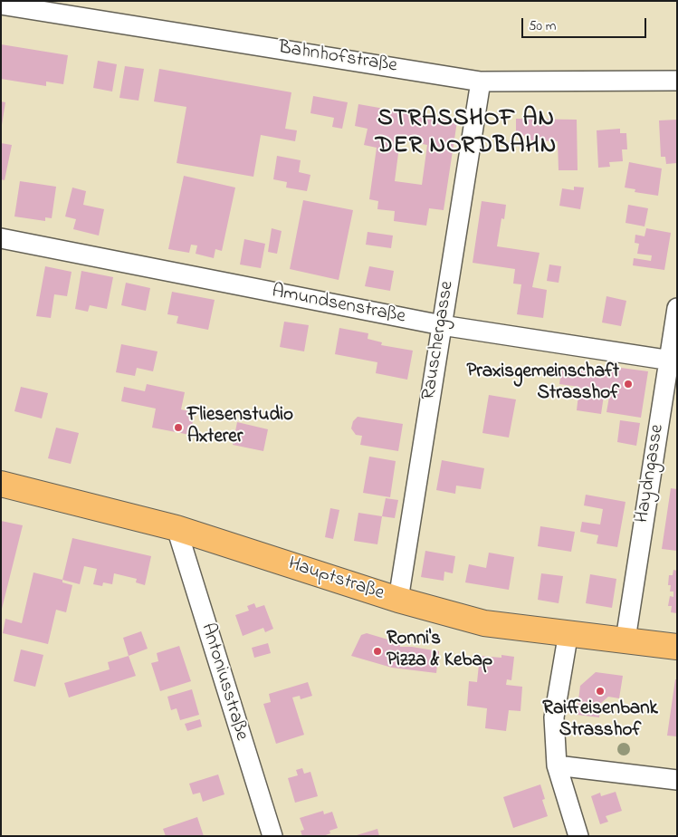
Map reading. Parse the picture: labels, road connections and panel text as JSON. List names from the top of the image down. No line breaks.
{"streets":{"main road":["Hauptstraße"],"street":["Bahnhofstraße","Amundsenstraße","Rauschergasse","Haydngasse","Antoniusstraße"]},"crossings":[["Bahnhofstraße","Rauschergasse"],["Amundsenstraße","Rauschergasse"],["Amundsenstraße","Haydngasse"],["Rauschergasse","Hauptstraße"],["Haydngasse","Hauptstraße"],["Hauptstraße","Antoniusstraße"]],"districts":["STRASSHOF AN DER NORDBAHN"],"places":["Praxisgemeinschaft Strasshof","Fliesenstudio Axterer","Ronni's Pizza & Kebap","Raiffeisenbank Strasshof"],"scale_bar":"50 m"}
